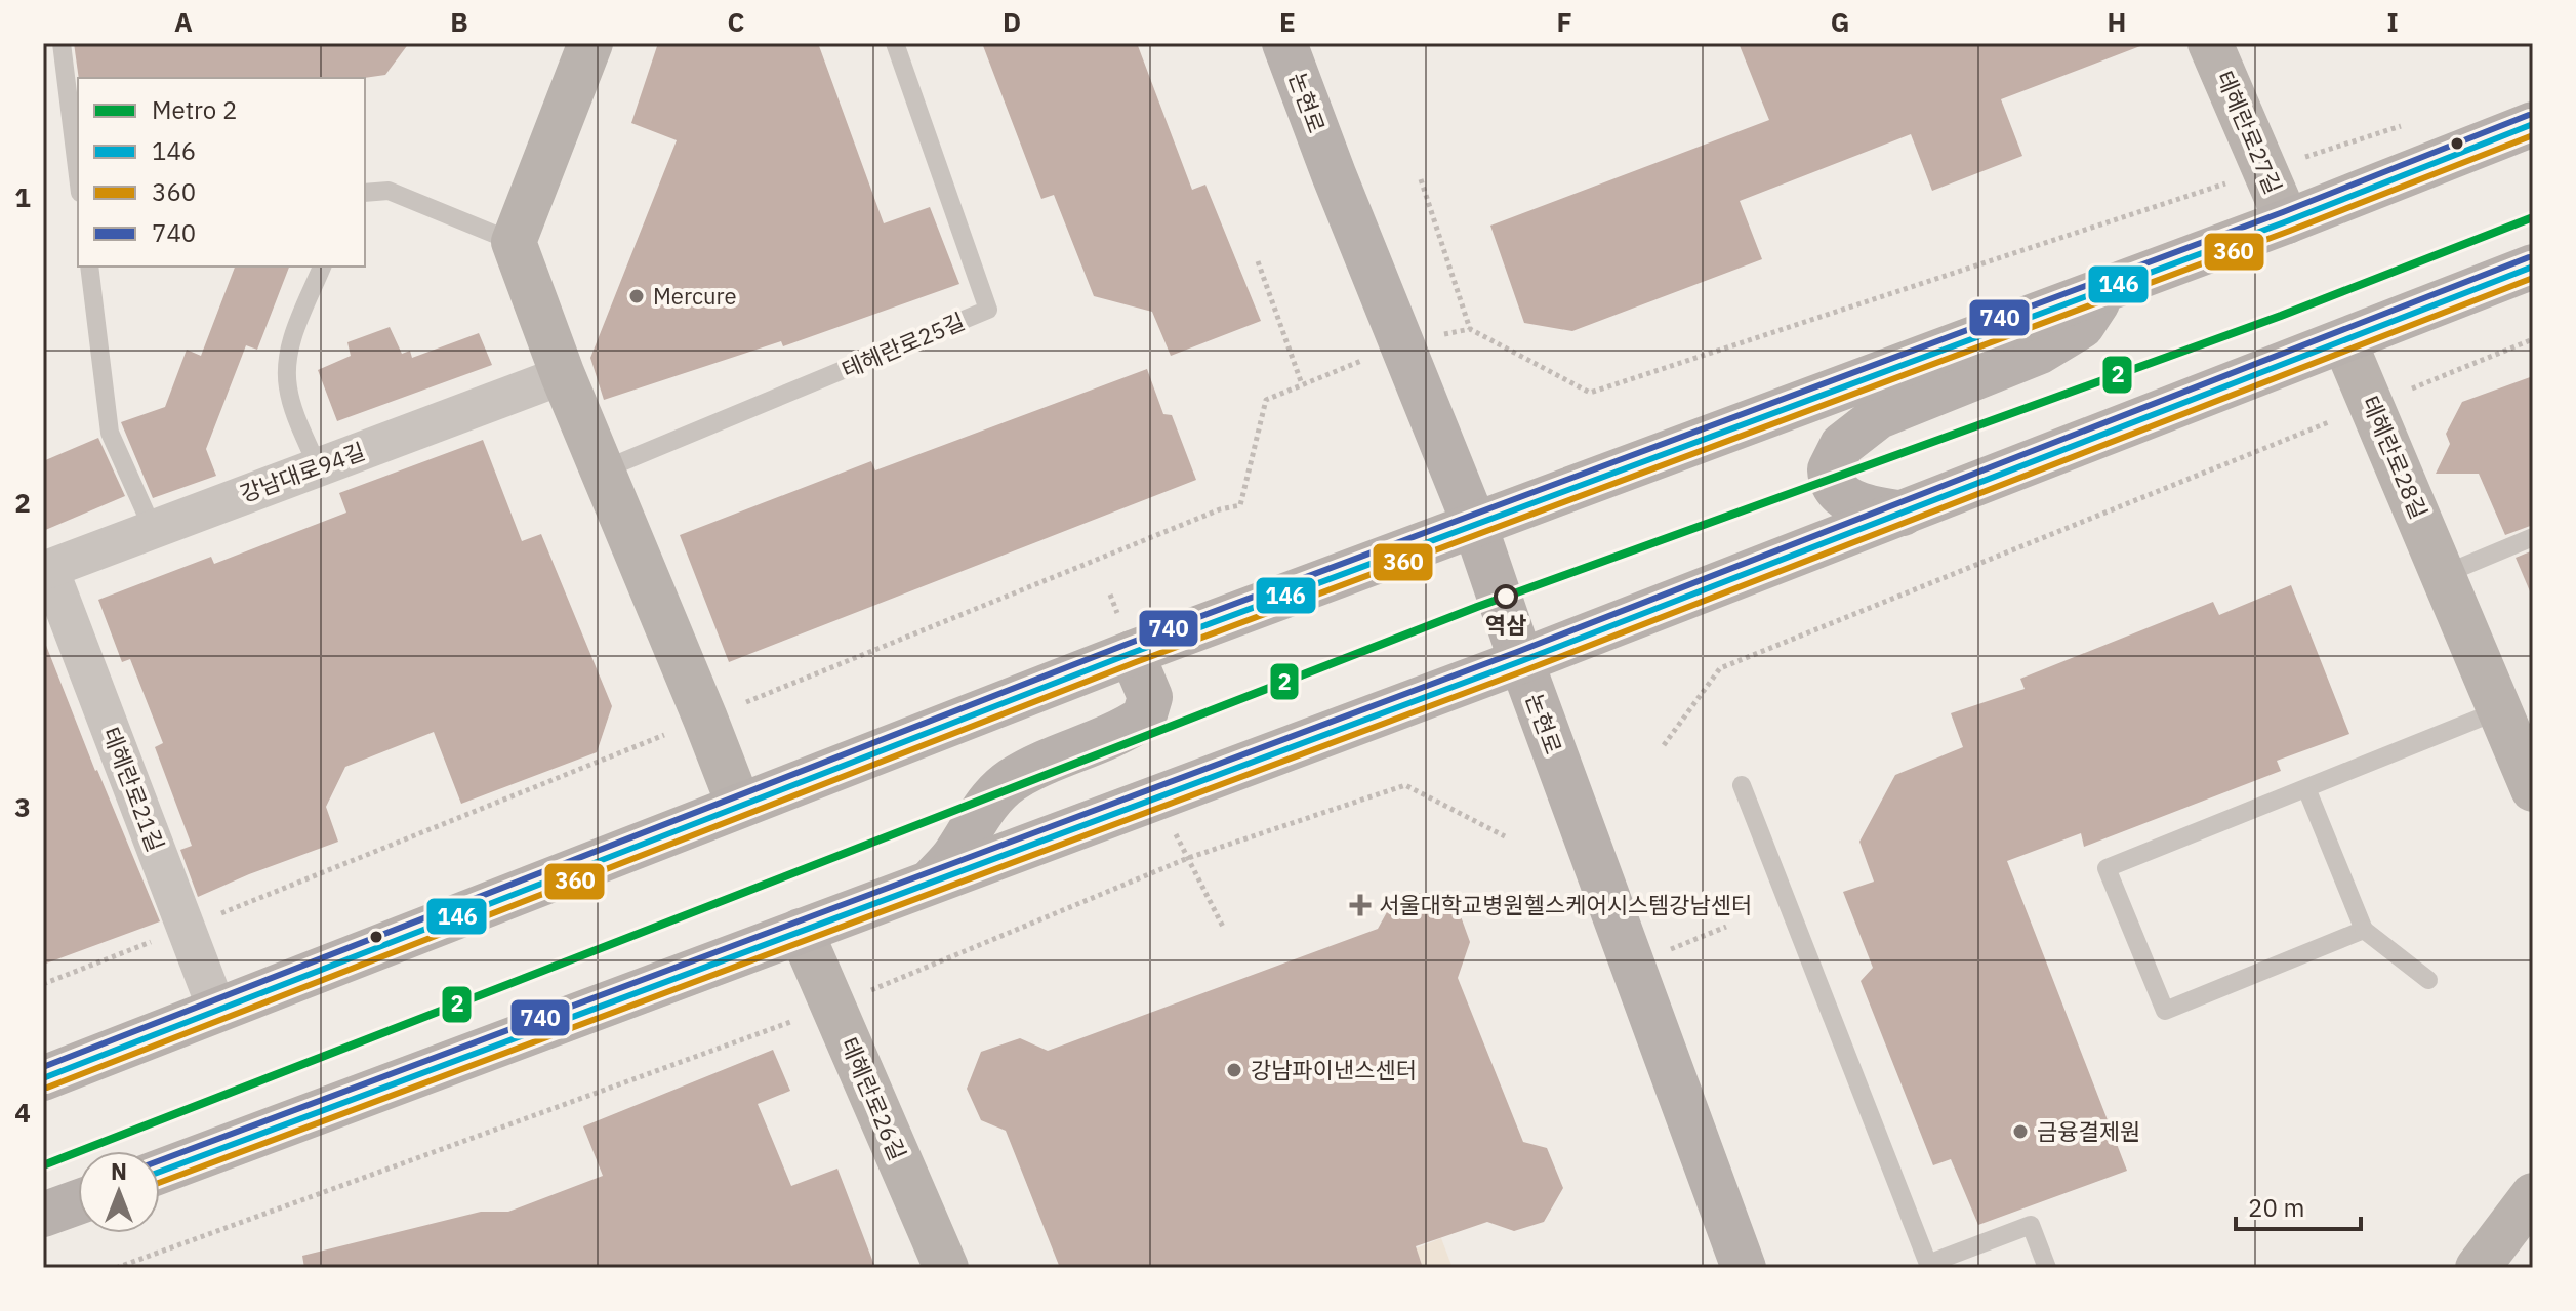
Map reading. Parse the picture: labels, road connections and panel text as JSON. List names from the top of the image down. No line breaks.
{"streets":{"main road":["논현로"],"street":["테헤란로27길","테헤란로28길","강남대로94길","테헤란로21길","테헤란로26길"],"lane":["테헤란로25길"]},"crossings":[["강남대로94길","테헤란로21길"]],"places":{"other":["Mercure","역삼","강남파이낸스센터","금융결제원"],"health":["서울대학교병원헬스케어시스템강남센터"]},"lines":["transit line 740","transit line 146","transit line 360","metro line 2"],"legend":["Metro 2","146","360","740"],"scale_bar":"20 m","north":"top","grid":{"columns":["A","B","C","D","E","F","G","H","I"],"rows":["1","2","3","4"]}}
